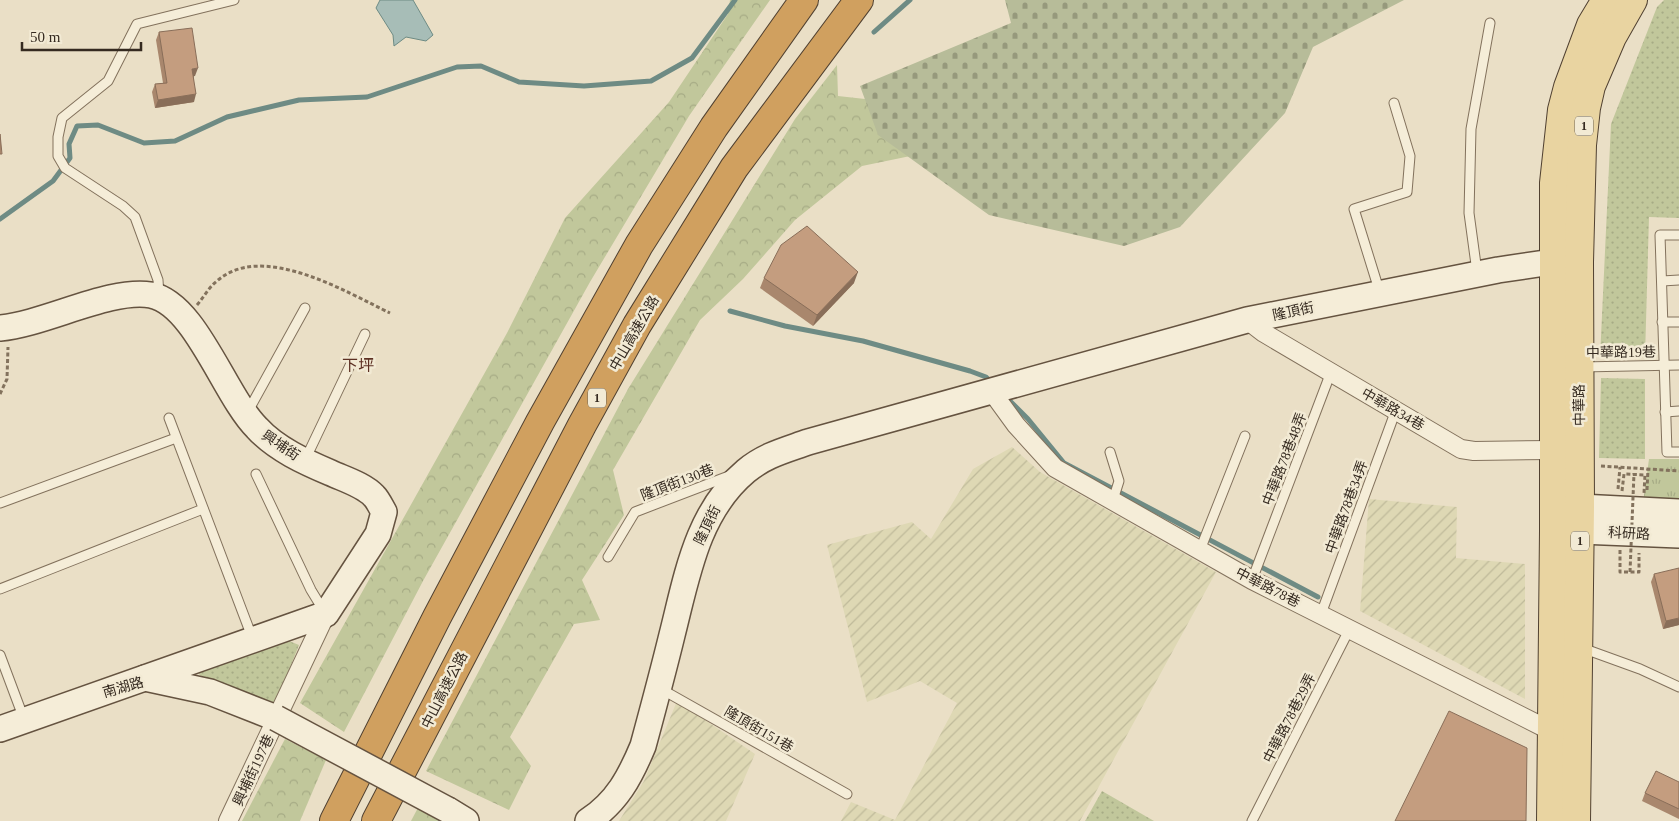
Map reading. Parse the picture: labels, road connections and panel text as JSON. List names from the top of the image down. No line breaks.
{"streets":{"highway":["1","中山高速公路"],"main road":["中華路"],"street":["隆頂街","中華路34巷","興埔街","科研路","中華路78巷","南湖路","興埔街197巷"],"lane":["中華路19巷","中華路78巷48弄","隆頂街130巷","中華路78巷34弄","中華路78巷29弄","隆頂街151巷"]},"crossings":[["隆頂街","中華路"],["隆頂街","中華路34巷"],["隆頂街","隆頂街130巷"],["隆頂街","中華路78巷"],["隆頂街","隆頂街151巷"],["中華路19巷","中華路"],["中華路","中華路34巷"],["中華路","科研路"],["中華路","中華路78巷"],["中華路34巷","中華路78巷48弄"],["中華路34巷","中華路78巷34弄"],["興埔街","南湖路"],["興埔街","興埔街197巷"],["中華路78巷48弄","中華路78巷"],["中華路78巷34弄","中華路78巷"],["中華路78巷","中華路78巷29弄"],["南湖路","興埔街197巷"]],"districts":["下坪"],"scale_bar":"50 m"}
